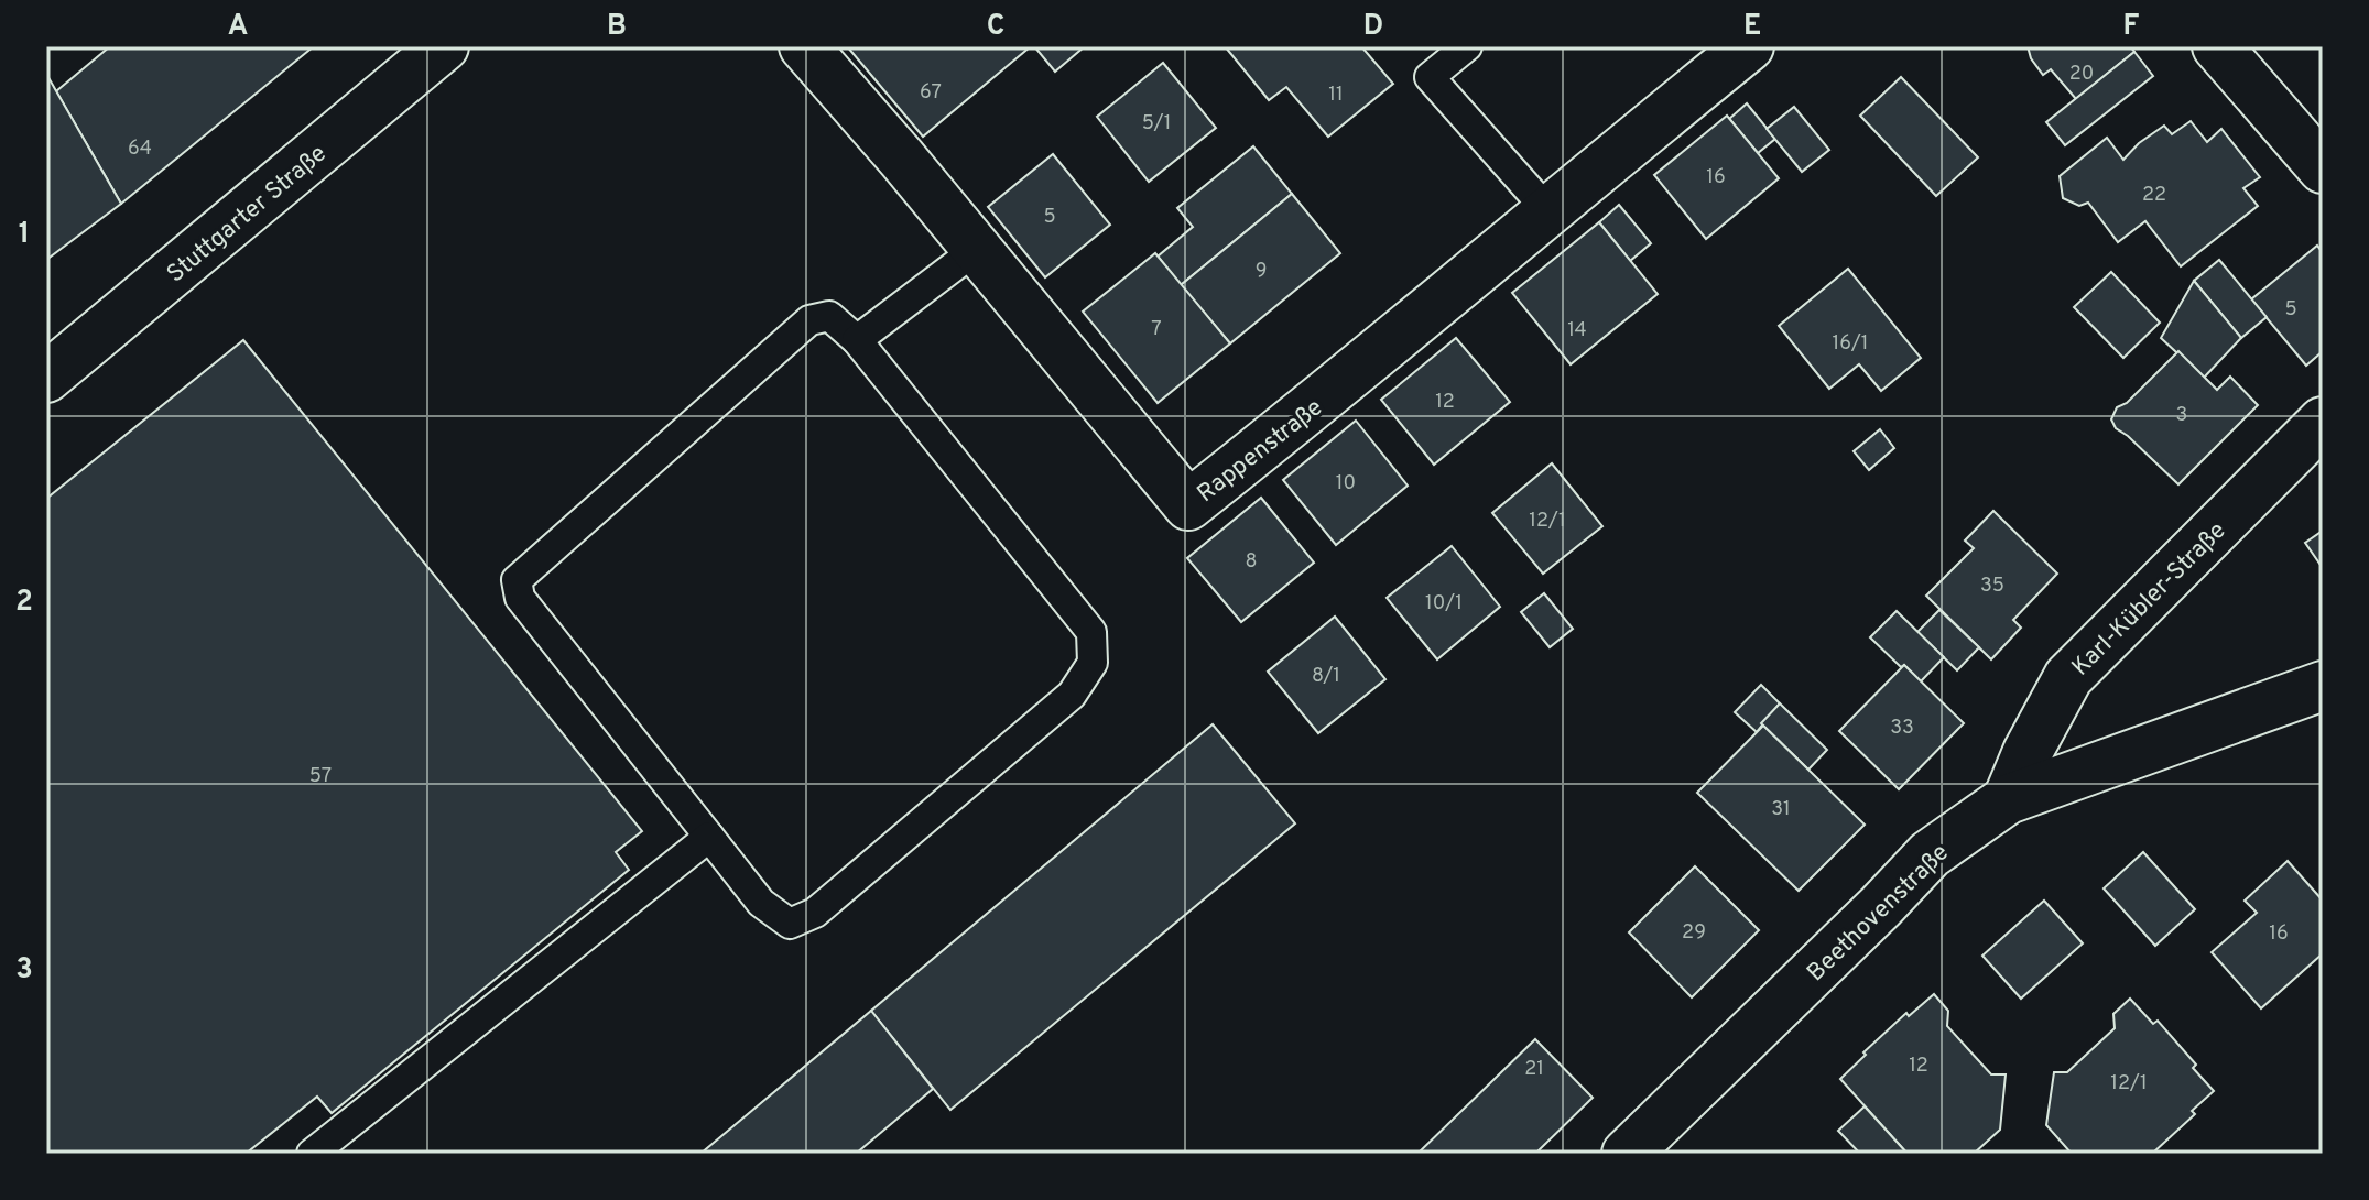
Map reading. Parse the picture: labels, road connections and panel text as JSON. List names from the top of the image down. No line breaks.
{"streets":{"street":["Stuttgarter Straße","Rappenstraße","Karl-Kübler-Straße","Beethovenstraße"]},"crossings":[["Karl-Kübler-Straße","Beethovenstraße"]],"house_numbers":["20","67","11","5/1","64","16","22","5","9","5","7","14","16/1","12","3","10","12/1","8","35","10/1","8/1","33","57","31","29","16","12","21","12/1"],"grid":{"columns":["A","B","C","D","E","F"],"rows":["1","2","3"]}}
